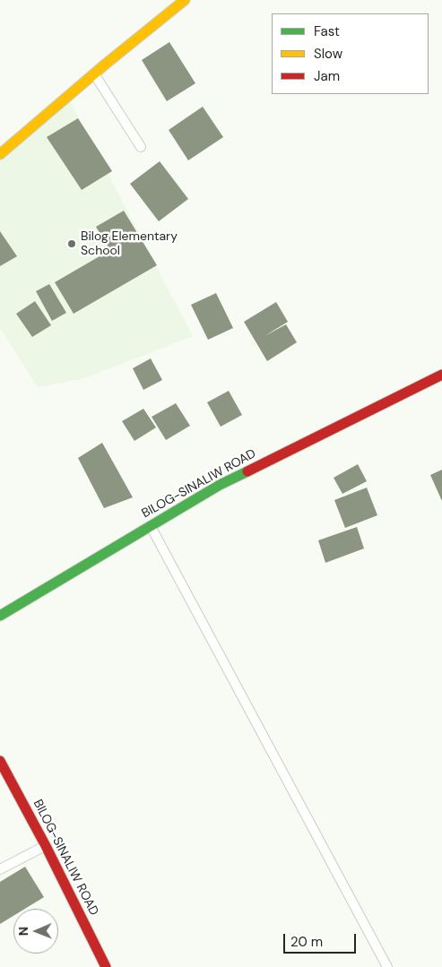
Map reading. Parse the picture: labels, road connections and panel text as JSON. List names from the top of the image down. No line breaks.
{"streets":{"street":["BILOG-SINALIW ROAD"]},"places":["Bilog Elementary School"],"legend":["Fast","Slow","Jam"],"scale_bar":"20 m","north":"left"}
